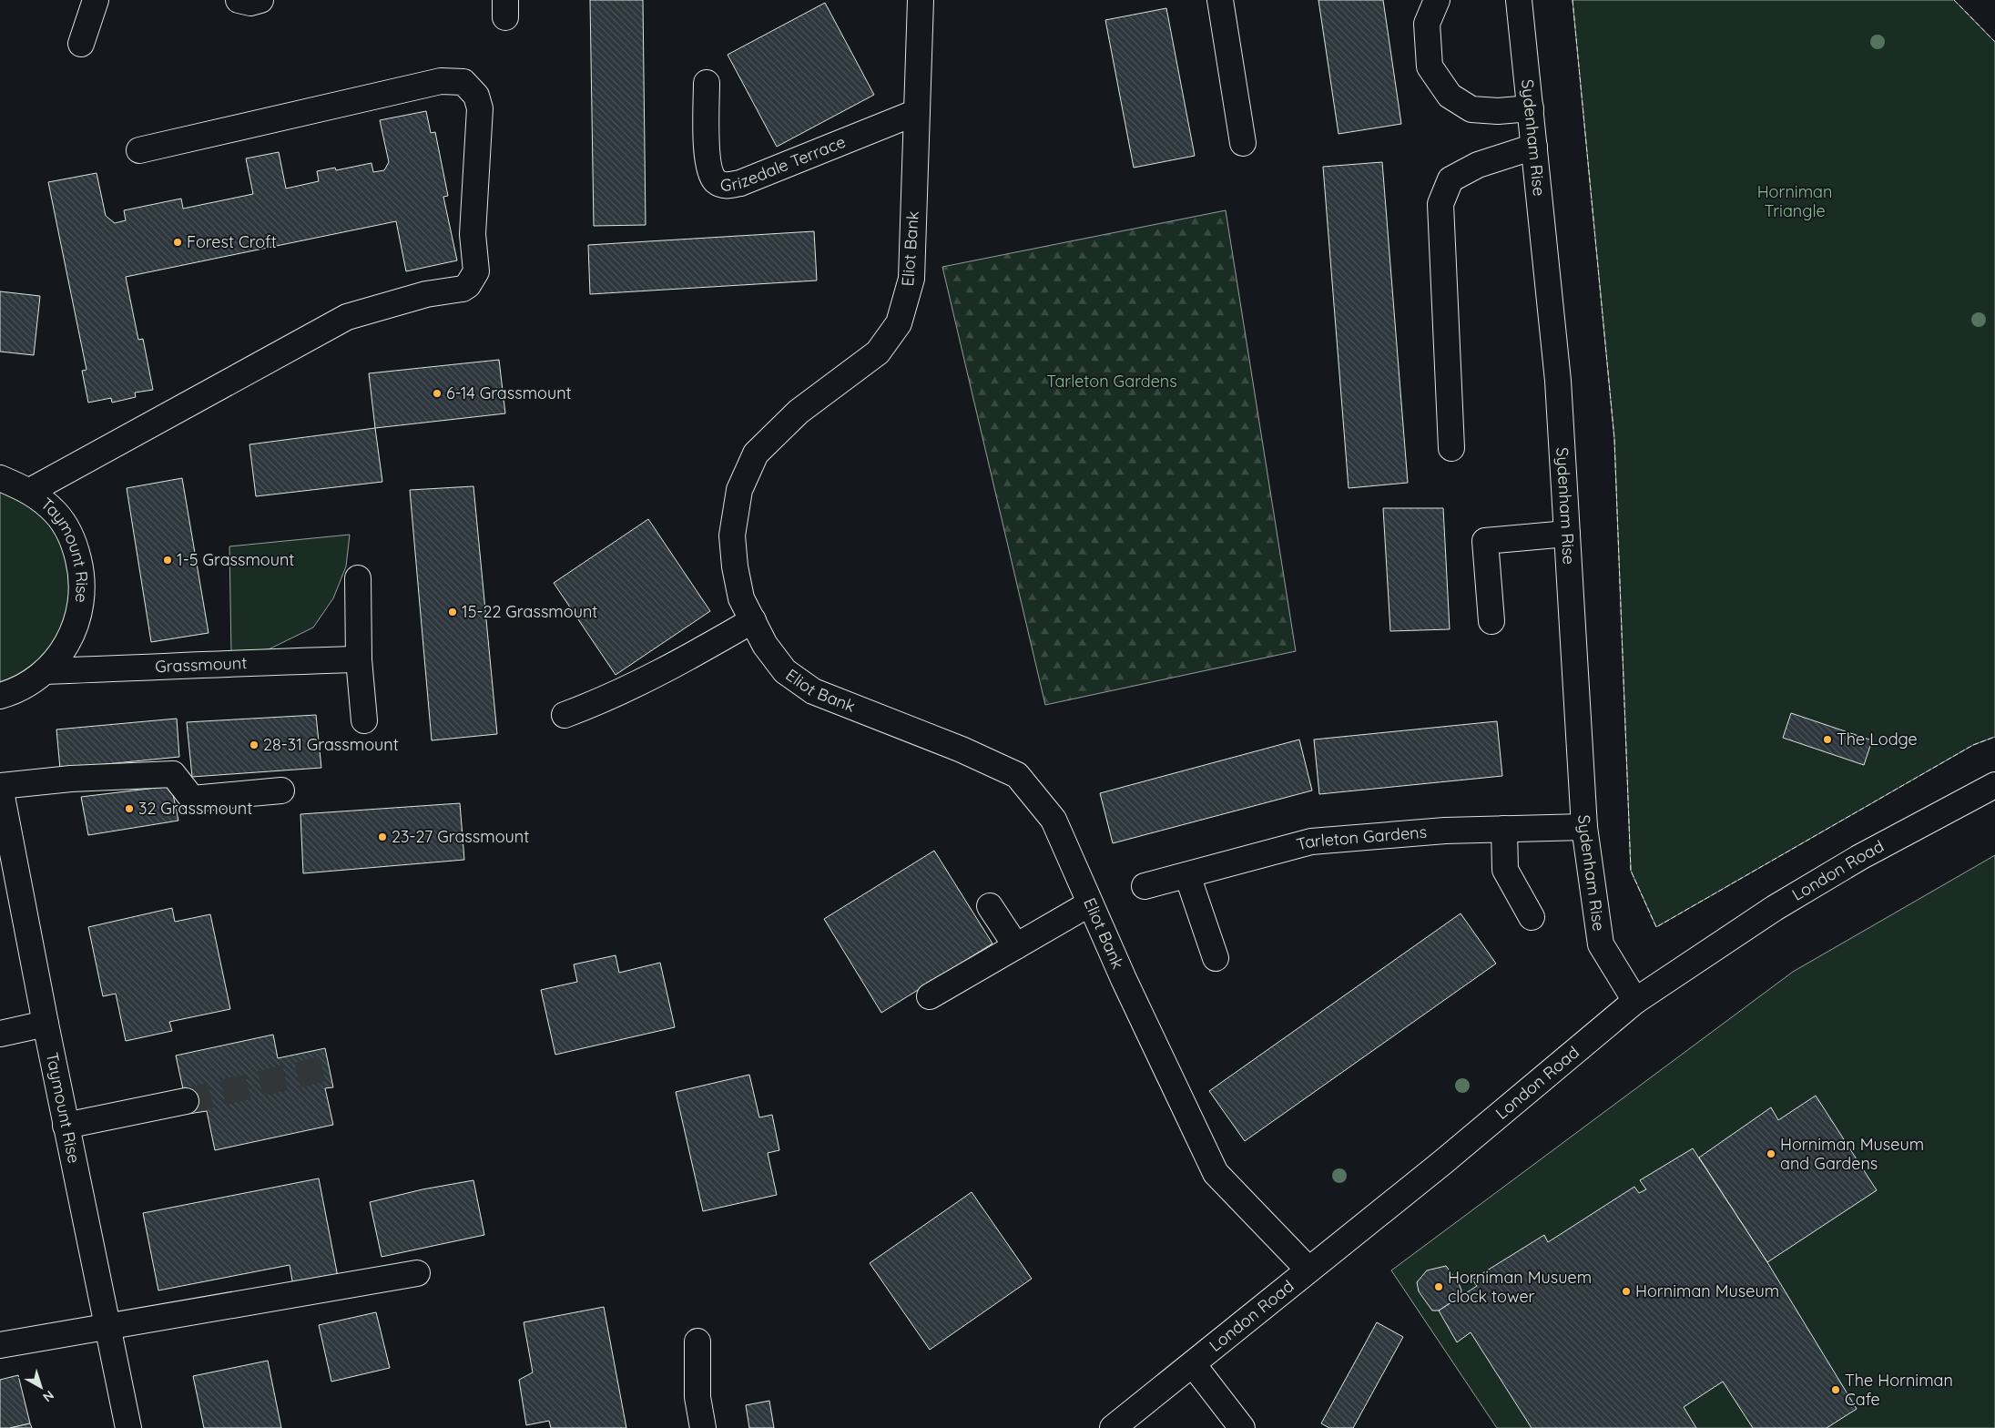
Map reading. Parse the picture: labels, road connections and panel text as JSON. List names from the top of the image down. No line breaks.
{"streets":{"main road":["Sydenham Rise","Grizedale Terrace","Eliot Bank","Taymount Rise","Grassmount","Tarleton Gardens","London Road"]},"crossings":[["Sydenham Rise","Tarleton Gardens"],["Sydenham Rise","London Road"],["Grizedale Terrace","Eliot Bank"],["Eliot Bank","London Road"],["Taymount Rise","Grassmount"]],"parks":["Horniman Triangle","Tarleton Gardens"],"places":["Forest Croft","6-14 Grassmount","1-5 Grassmount","15-22 Grassmount","The Lodge","28-31 Grassmount","32 Grassmount","23-27 Grassmount","Horniman Museum and Gardens","Horniman Musuem clock tower","Horniman Museum","The Horniman Cafe"],"north":"bottom right"}
